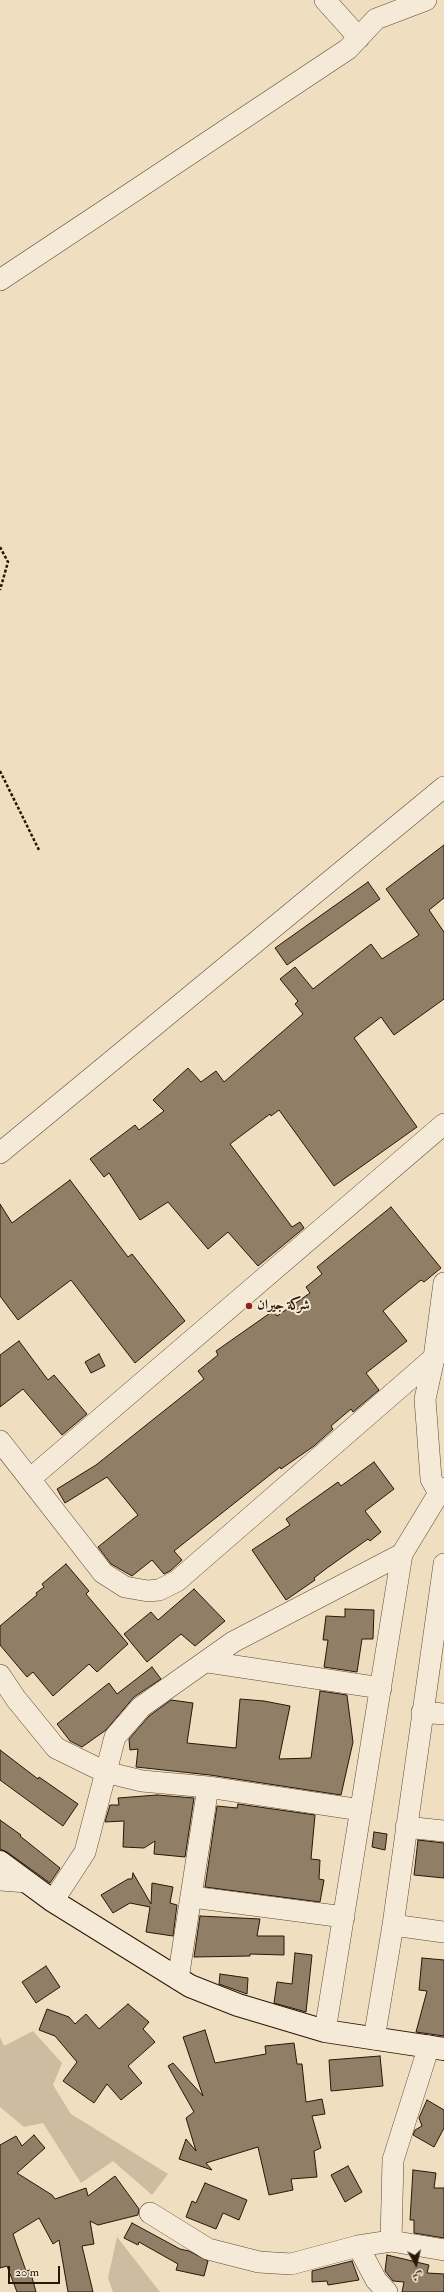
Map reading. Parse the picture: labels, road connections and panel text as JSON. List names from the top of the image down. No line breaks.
{"places":["شركة جيران"],"scale_bar":"20 m","north":"bottom"}
